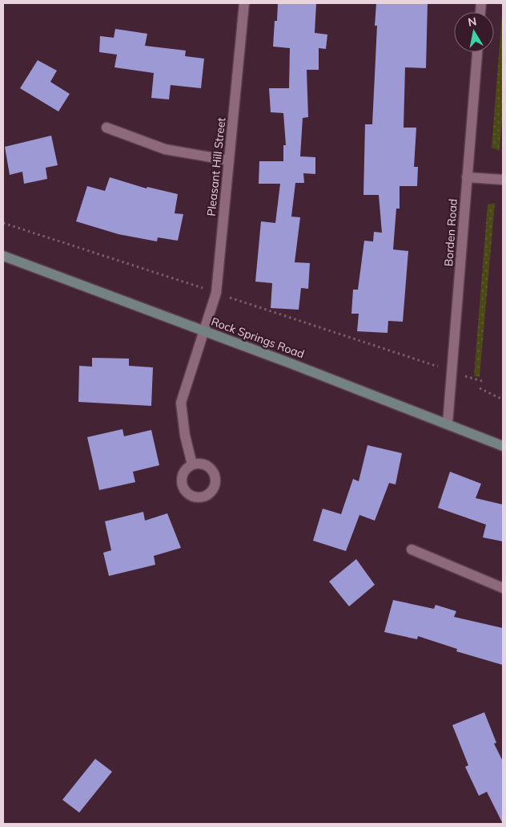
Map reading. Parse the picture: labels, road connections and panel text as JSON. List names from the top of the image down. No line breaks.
{"streets":{"street":["Pleasant Hill Street","Borden Road","Rock Springs Road"]},"crossings":[["Pleasant Hill Street","Rock Springs Road"],["Borden Road","Rock Springs Road"]],"north":"top"}
